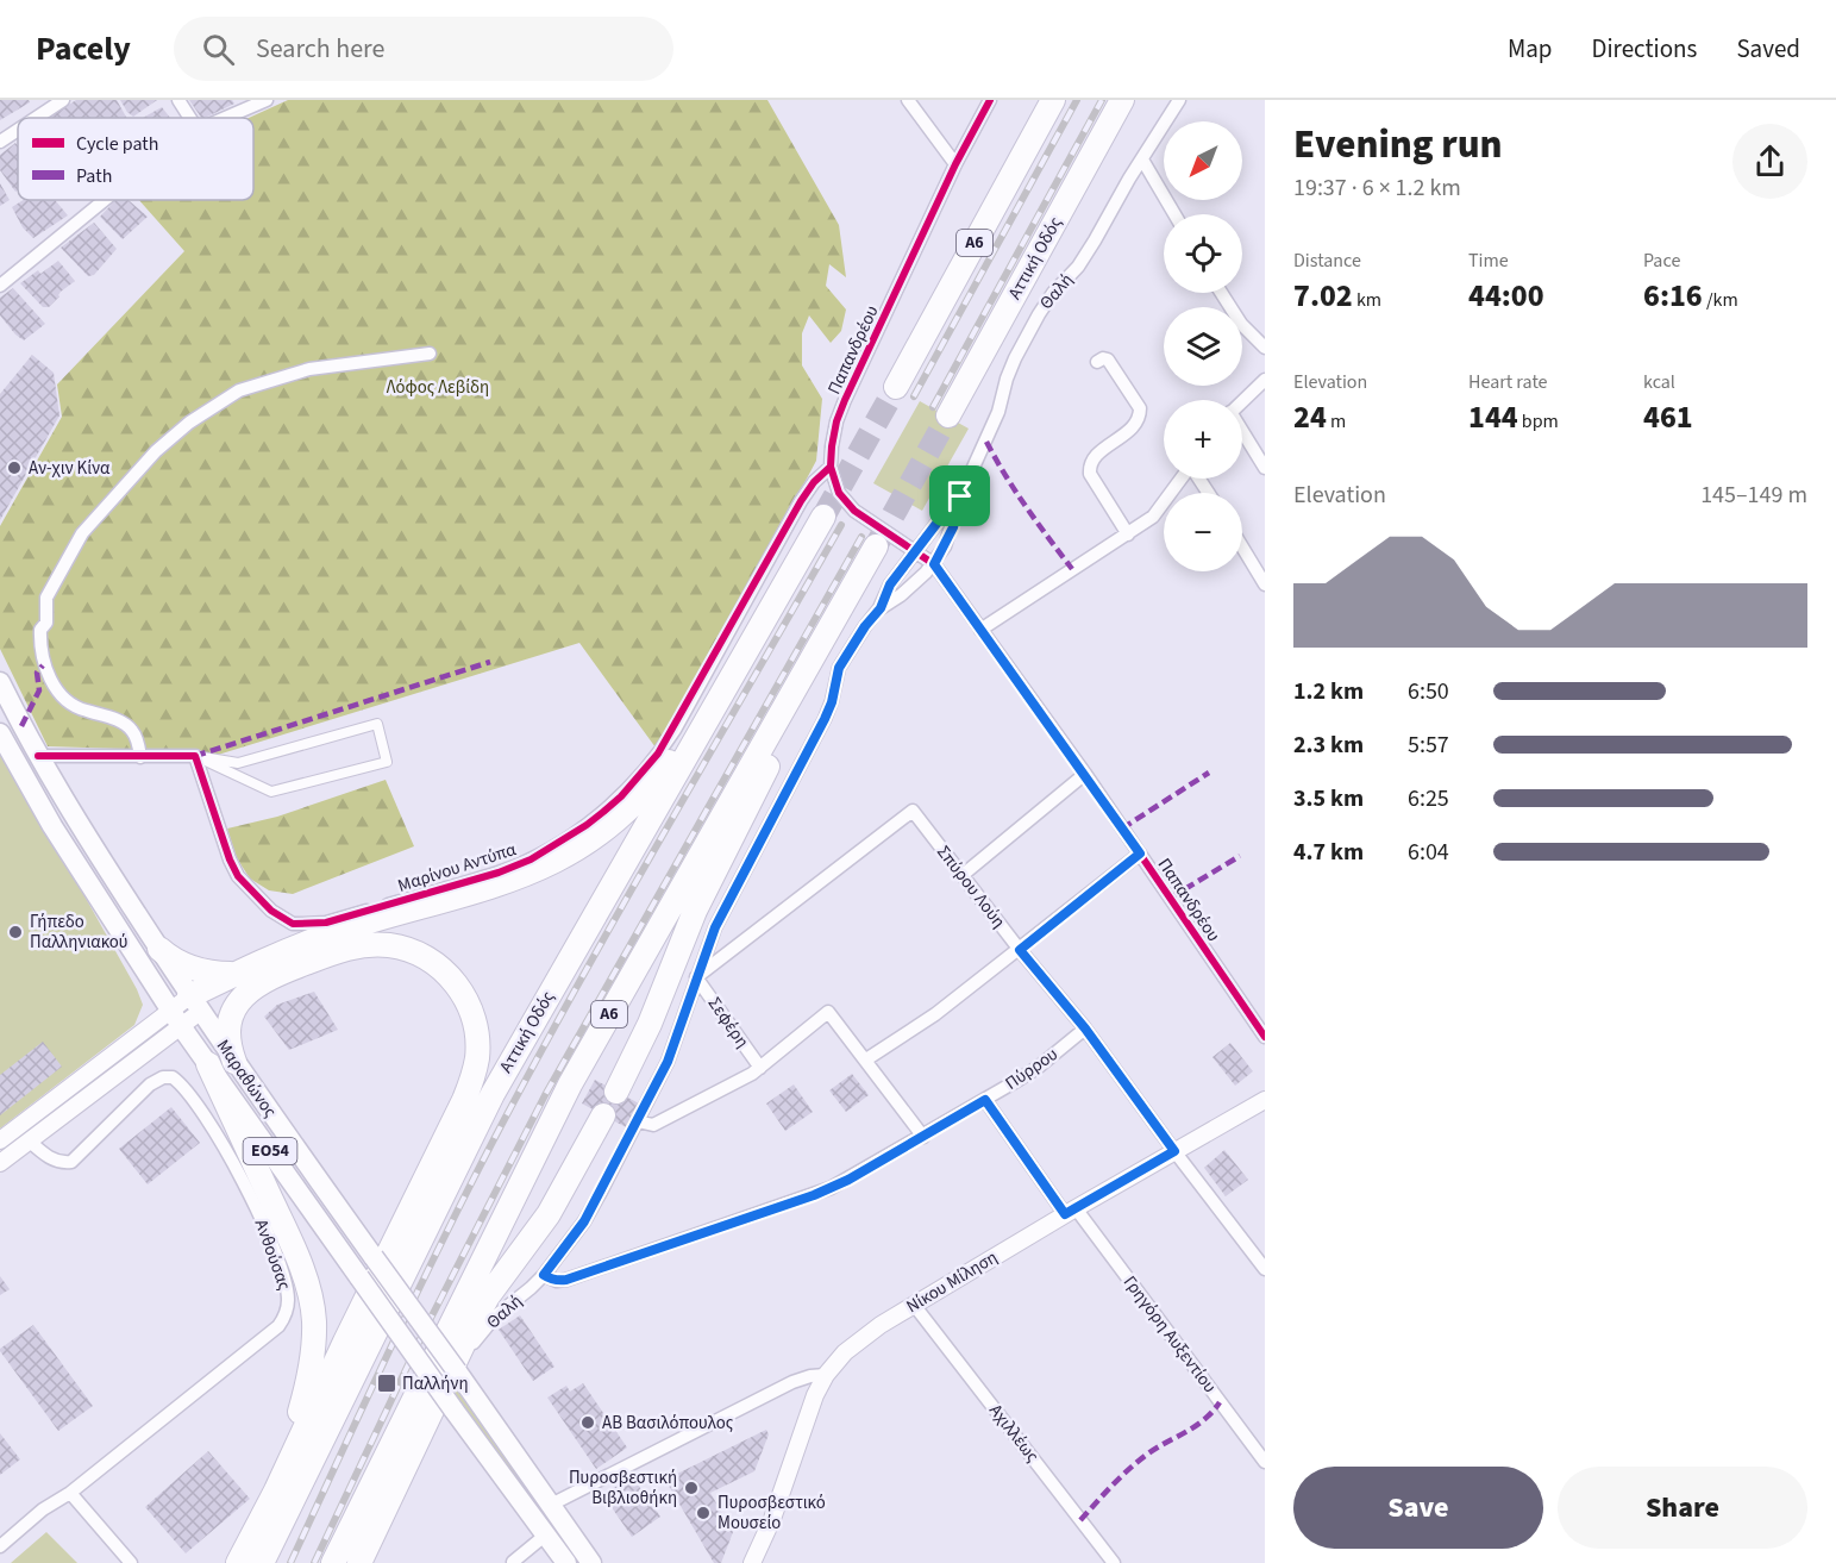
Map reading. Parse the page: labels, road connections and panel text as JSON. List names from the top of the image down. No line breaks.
{"streets":{"highway":["Α6","Αττική Οδός"],"main road":["Μαραθώνος","ΕΟ54"],"street":["Θαλή","Παπανδρέου","Μαρίνου Αντύπα","Σπύρου Λούη","Σεφέρη","Πύρρου","Ανθούσας","Νίκου Μίληση","Γρηγόρη Αυξεντίου","Αχιλλέως"]},"crossings":[["Θαλή","Παπανδρέου"],["Θαλή","Σπύρου Λούη"],["Θαλή","Σεφέρη"],["Θαλή","Πύρρου"],["Θαλή","Μαραθώνος"],["Παπανδρέου","Μαρίνου Αντύπα"],["Σπύρου Λούη","Σεφέρη"],["Σπύρου Λούη","Πύρρου"],["Σπύρου Λούη","Νίκου Μίληση"],["Πύρρου","Γρηγόρη Αυξεντίου"],["Νίκου Μίληση","Γρηγόρη Αυξεντίου"],["Νίκου Μίληση","Αχιλλέως"]],"parks":["Λόφος Λεβίδη"],"places":{"other":["Αν-χιν Κίνα","Γήπεδο Παλληνιακού","ΑΒ Βασιλόπουλος","Πυροσβεστική Βιβλιοθήκη","Πυροσβεστικό Μουσείο"],"transit":["Παλλήνη"]},"legend":["Cycle path","Path"],"north":"bottom left","page":{"header":"Pacely","search":"Search here","nav":["Map","Directions","Saved"],"heading":["Evening run","19:37 · 6 × 1.2 km"],"map_buttons":["+","−"],"stats":[["Distance","7.02 km"],["Time","44:00"],["Pace","6:16 /km"],["Elevation","24 m"],["Heart rate","144 bpm"],["kcal","461"]],"chart":["Elevation","145–149 m"],"list":[{"name":"1.2 km","note":"6:50"},{"name":"2.3 km","note":"5:57"},{"name":"3.5 km","note":"6:25"},{"name":"4.7 km","note":"6:04"}],"buttons":["Save","Share"]}}
